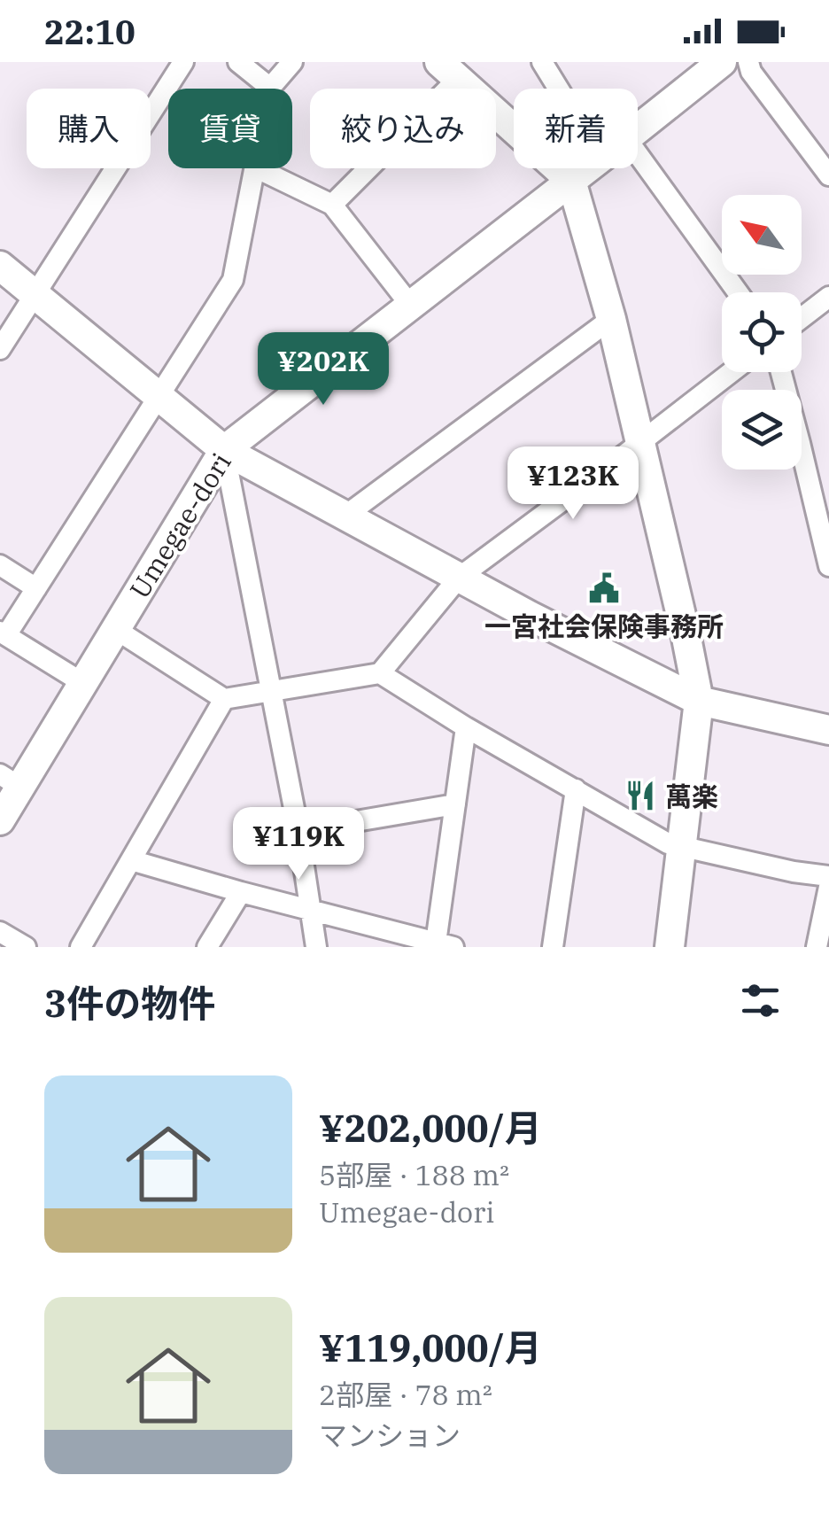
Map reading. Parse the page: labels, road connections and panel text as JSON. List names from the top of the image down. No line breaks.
{"streets":{"street":["Umegae-dori"]},"places":{"public building":["一宮社会保険事務所"],"restaurant":["萬楽"]},"north":"top left","page":{"status":"22:10","chip":["購入","賃貸","絞り込み","新着"],"price":["¥202K","¥123K","¥119K"],"heading":"3件の物件","list":[{"name":"¥202,000/月","note":"5部屋 · 188 m² · Umegae-dori"},{"name":"¥119,000/月","note":"2部屋 · 78 m² · マンション"}]}}
